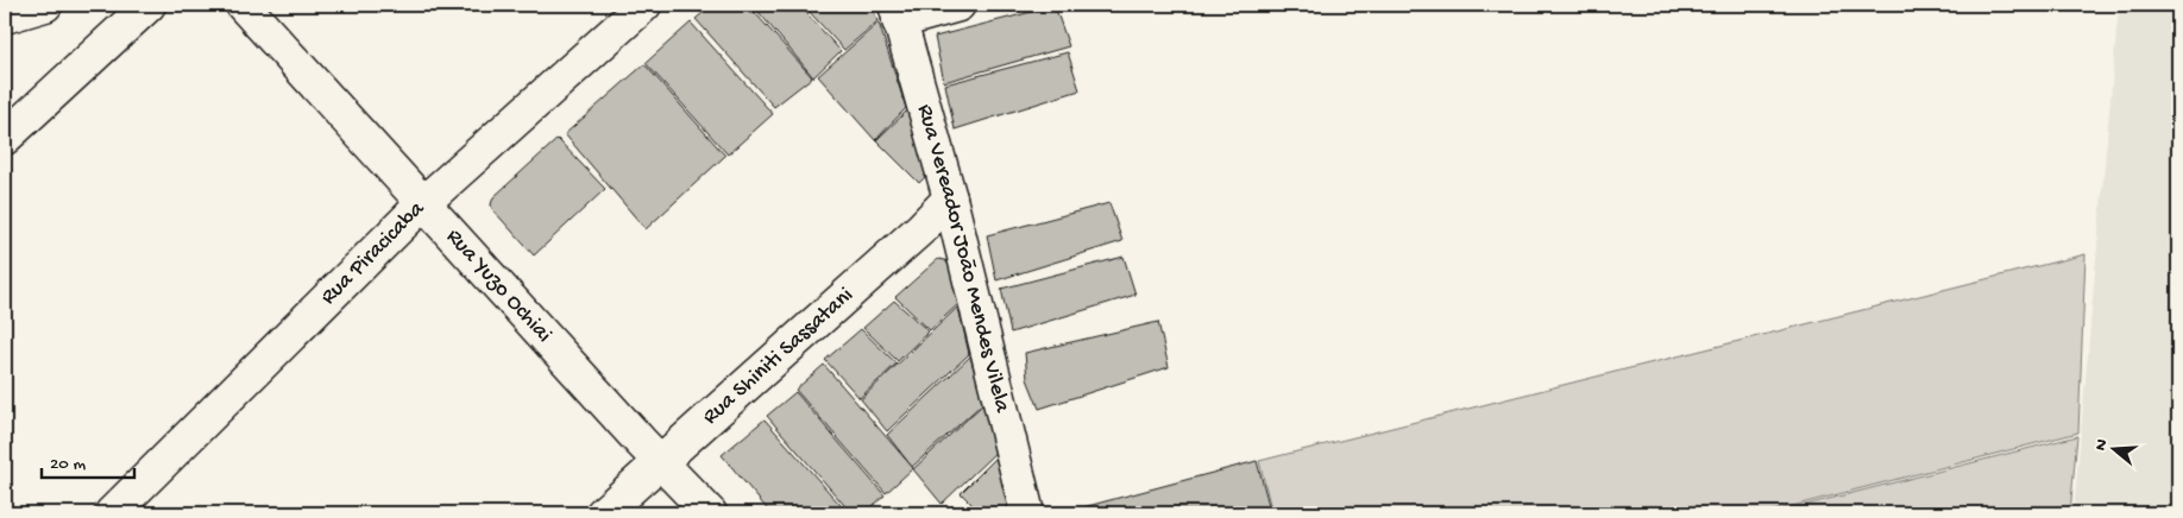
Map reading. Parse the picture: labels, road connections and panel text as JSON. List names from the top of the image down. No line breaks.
{"streets":{"street":["Rua Piracicaba","Rua Vereador João Mendes Vilela","Rua Yuzo Ochiai","Rua Shiniti Sassatani"]},"crossings":[["Rua Piracicaba","Rua Yuzo Ochiai"],["Rua Vereador João Mendes Vilela","Rua Shiniti Sassatani"],["Rua Yuzo Ochiai","Rua Shiniti Sassatani"]],"scale_bar":"20 m","north":"left"}
